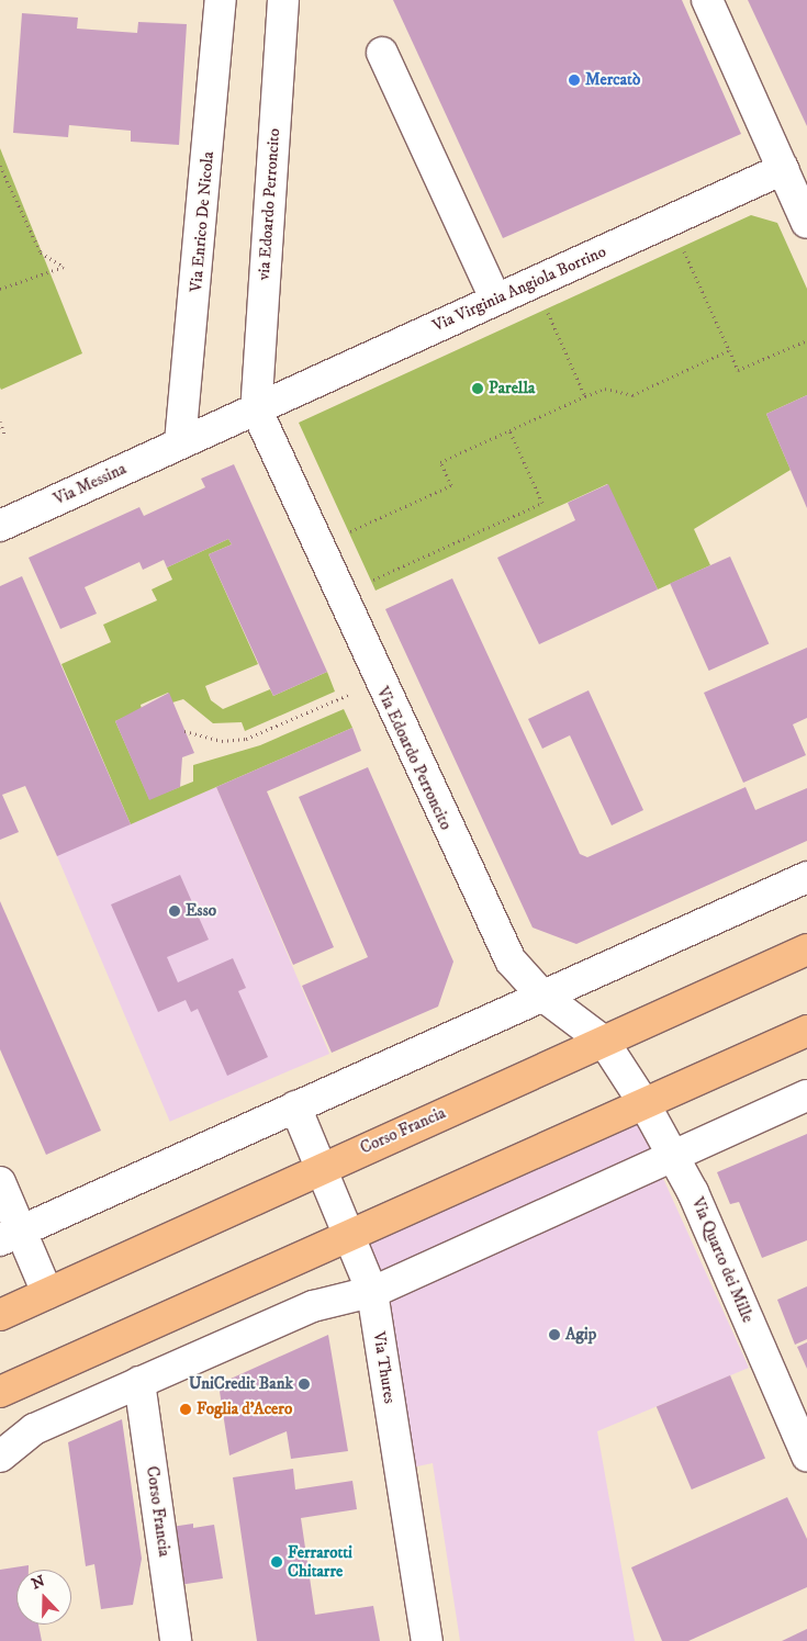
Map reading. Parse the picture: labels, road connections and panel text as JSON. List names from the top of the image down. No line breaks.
{"streets":{"main road":["Corso Francia"],"street":["via Edoardo Perroncito","Via Enrico De Nicola","Via Virginia Angiola Borrino","Via Messina","Via Edoardo Perroncito","Via Quarto dei Mille","Via Thures"]},"crossings":[["via Edoardo Perroncito","Via Virginia Angiola Borrino"],["via Edoardo Perroncito","Via Edoardo Perroncito"],["Via Enrico De Nicola","Via Virginia Angiola Borrino"],["Via Enrico De Nicola","Via Messina"],["Via Virginia Angiola Borrino","Via Messina"],["Via Virginia Angiola Borrino","Via Edoardo Perroncito"],["Via Edoardo Perroncito","Corso Francia"],["Via Edoardo Perroncito","Via Quarto dei Mille"],["Corso Francia","Via Thures"]],"places":["Mercatò","Parella","Esso","Agip","UniCredit Bank","Foglia d'Acero","Ferrarotti Chitarre"],"north":"top"}
